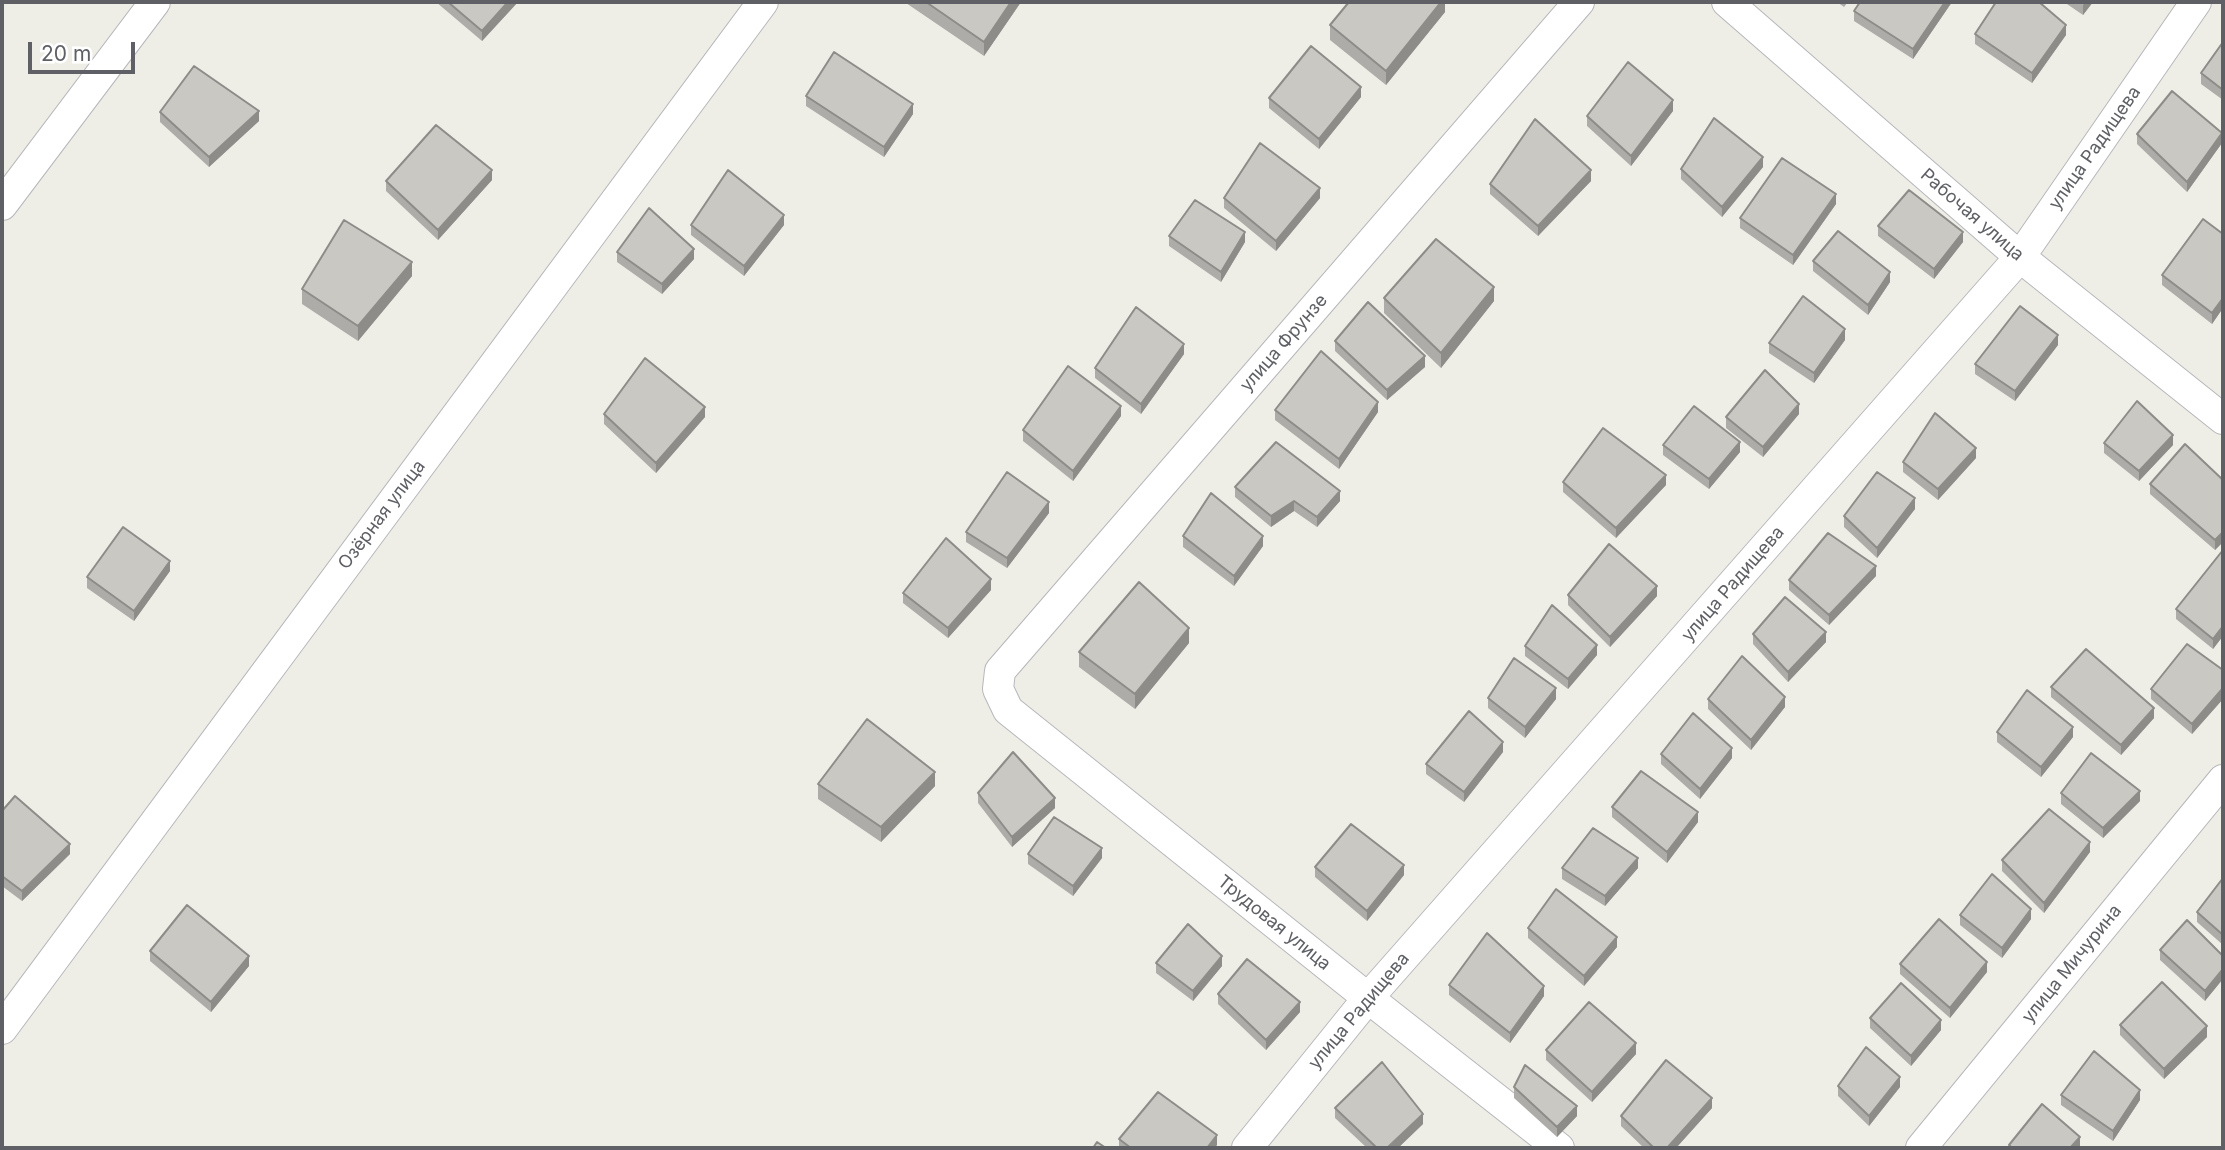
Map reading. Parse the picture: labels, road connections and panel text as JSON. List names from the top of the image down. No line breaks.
{"streets":{"street":["улица Радищева","Рабочая улица","улица Фрунзе","Озёрная улица","Трудовая улица","улица Мичурина"]},"crossings":[["улица Радищева","Рабочая улица"],["улица Радищева","Трудовая улица"],["улица Фрунзе","Трудовая улица"]],"scale_bar":"20 m"}
